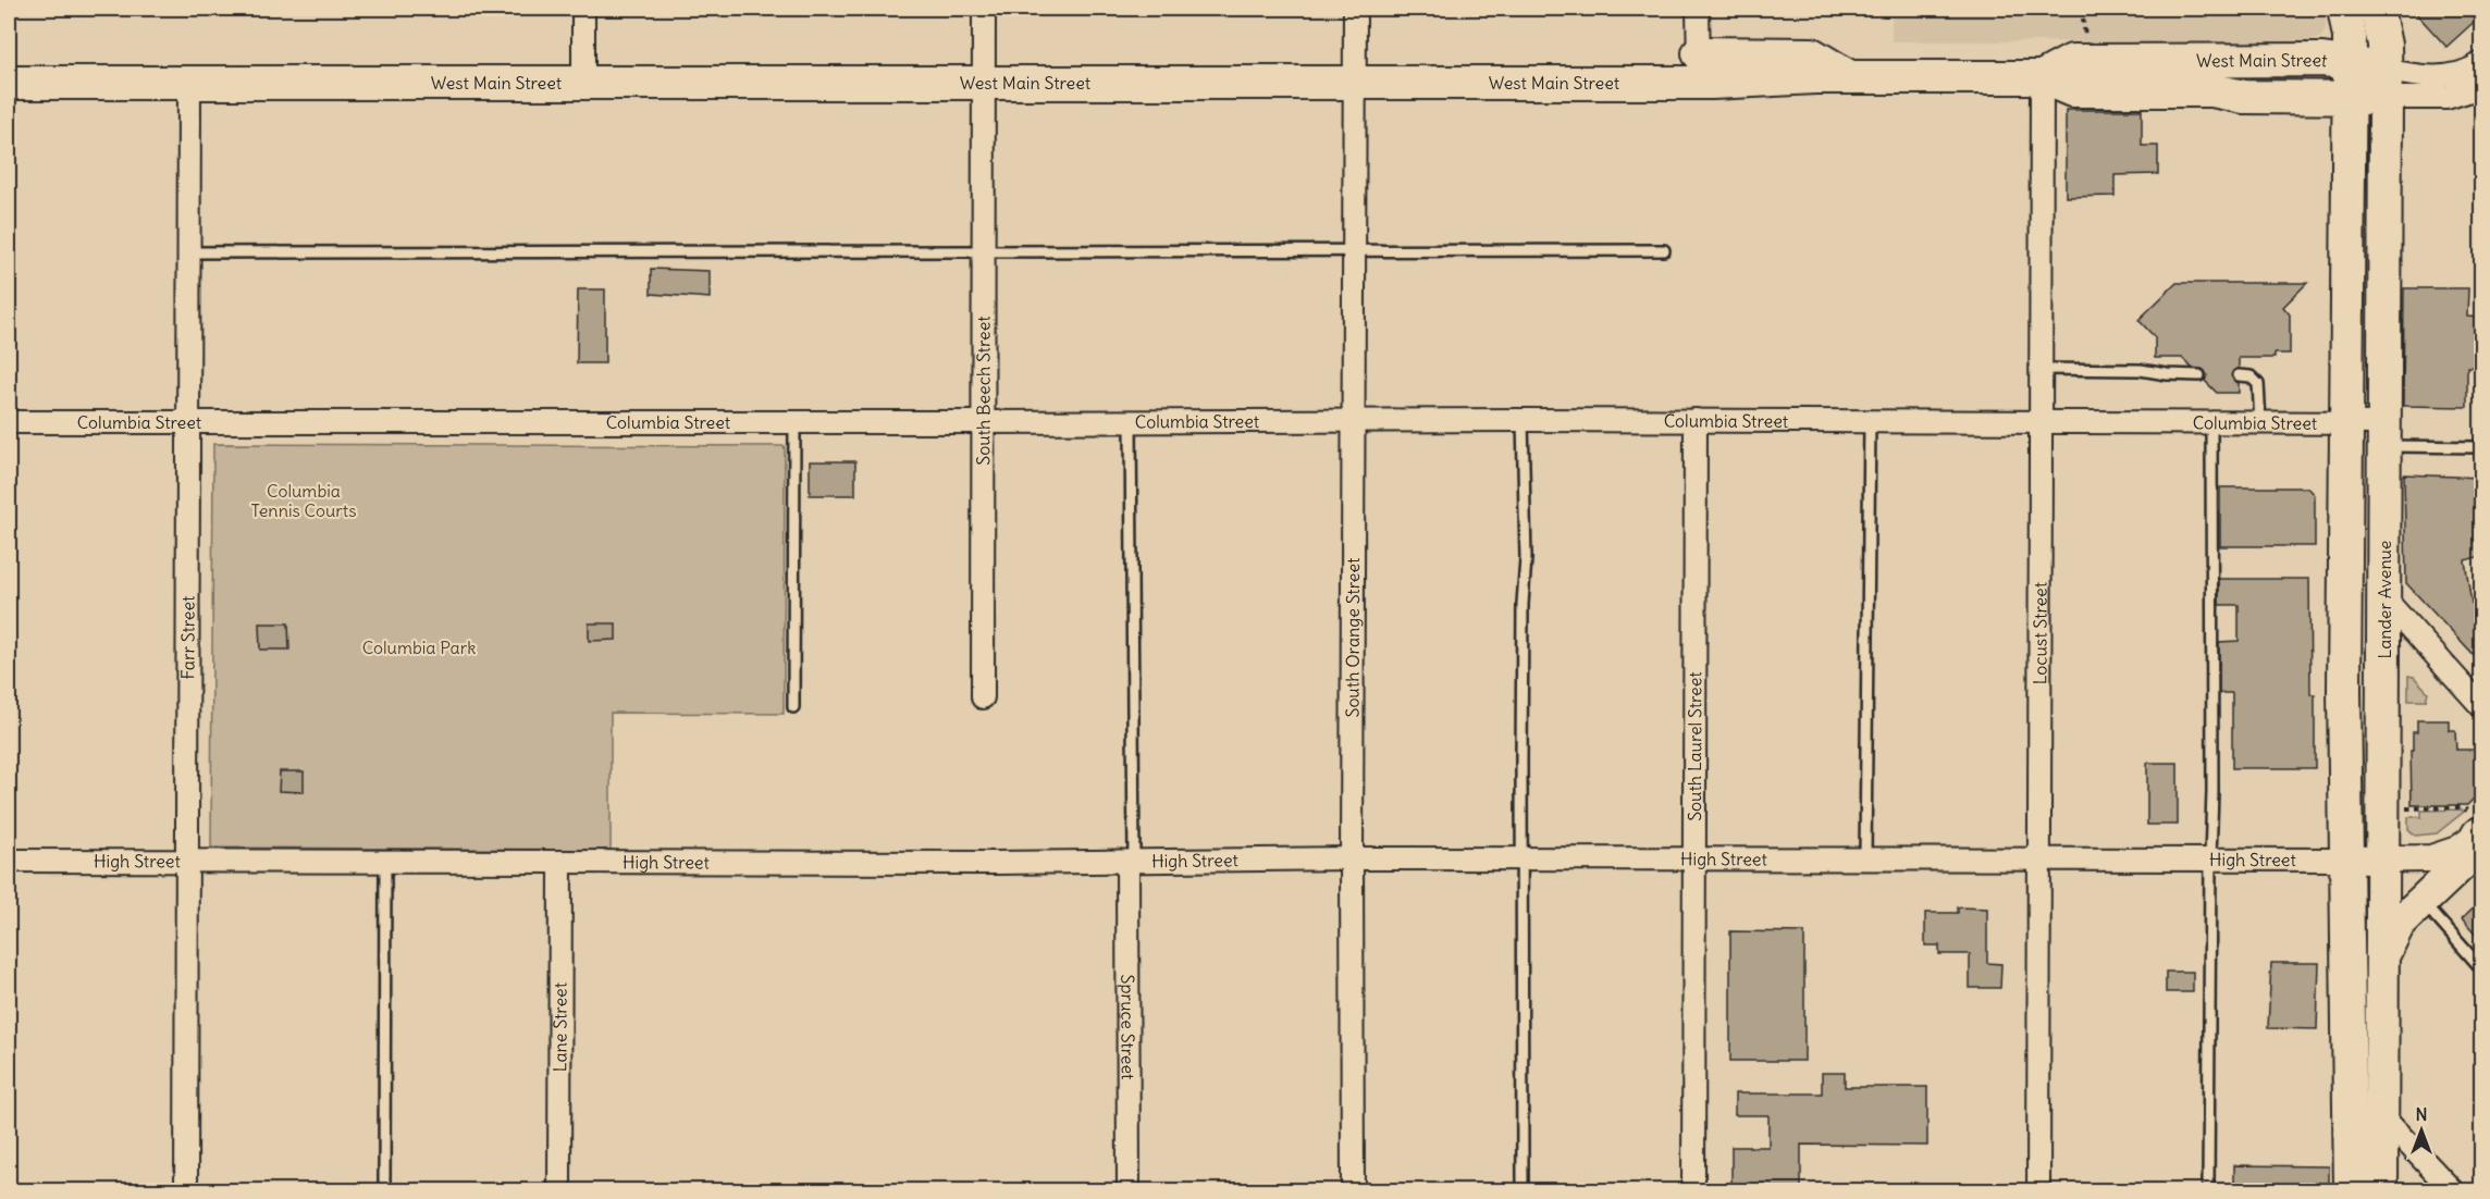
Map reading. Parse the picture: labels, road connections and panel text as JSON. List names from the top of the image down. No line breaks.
{"streets":{"main road":["West Main Street","Lander Avenue"],"street":["South Beech Street","Columbia Street","Locust Street","South Orange Street","Farr Street","South Laurel Street","High Street","Lane Street","Spruce Street"]},"crossings":[["West Main Street","South Beech Street"],["West Main Street","Lander Avenue"],["West Main Street","Locust Street"],["West Main Street","South Orange Street"],["West Main Street","Farr Street"],["South Beech Street","Columbia Street"],["Columbia Street","Lander Avenue"],["Columbia Street","Locust Street"],["Columbia Street","South Orange Street"],["Columbia Street","Farr Street"],["Columbia Street","South Laurel Street"],["Lander Avenue","High Street"],["Locust Street","High Street"],["South Orange Street","High Street"],["Farr Street","High Street"],["South Laurel Street","High Street"],["High Street","Lane Street"],["High Street","Spruce Street"]],"parks":["Columbia Tennis Courts","Columbia Park"],"north":"top"}
